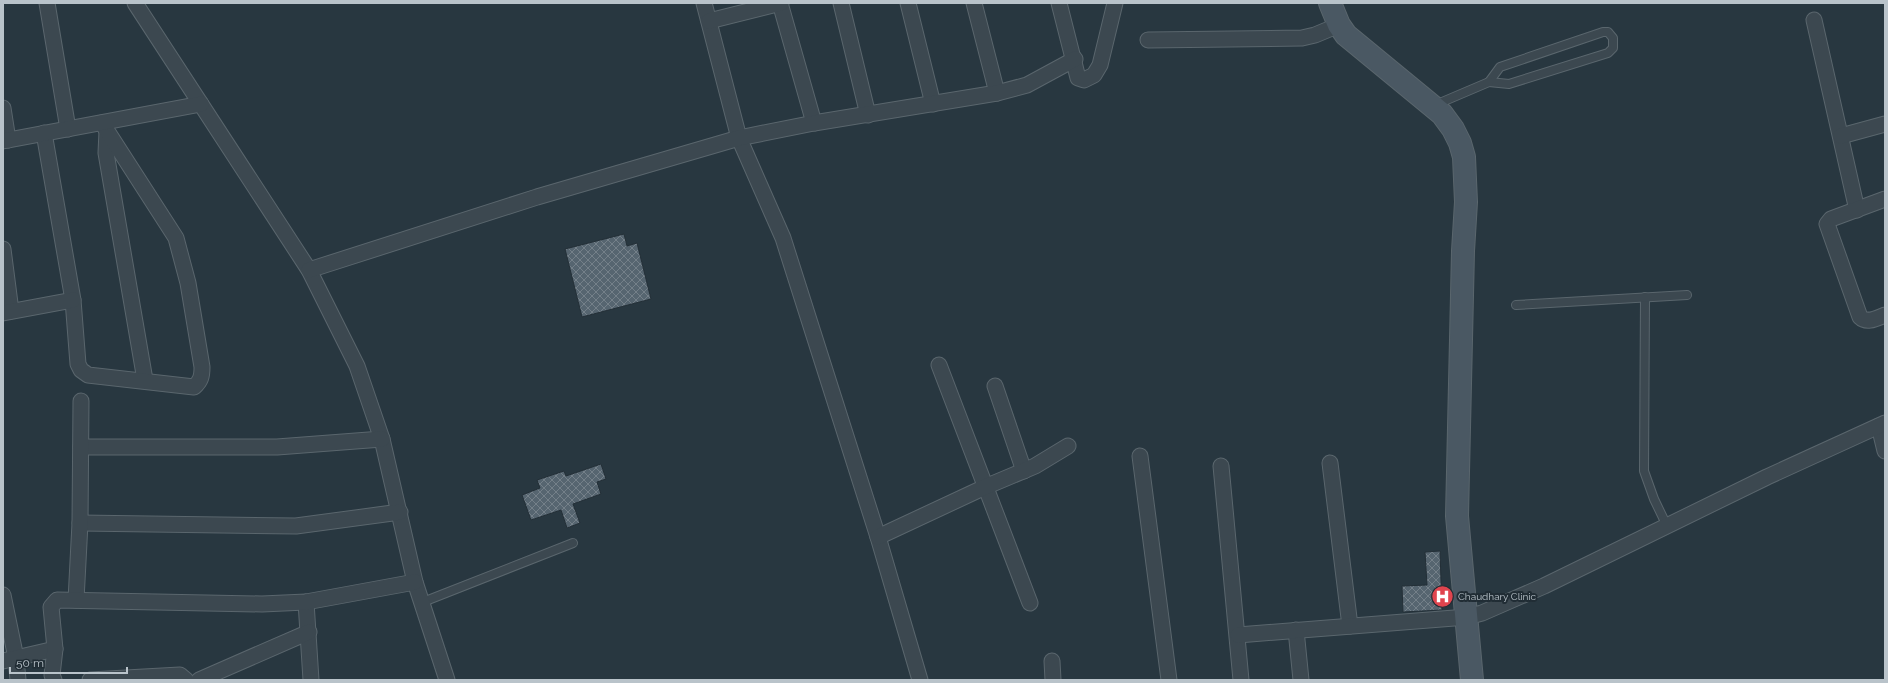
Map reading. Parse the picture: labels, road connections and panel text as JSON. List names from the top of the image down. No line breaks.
{"places":{"hospital":["Chaudhary Clinic"]},"scale_bar":"50 m"}
